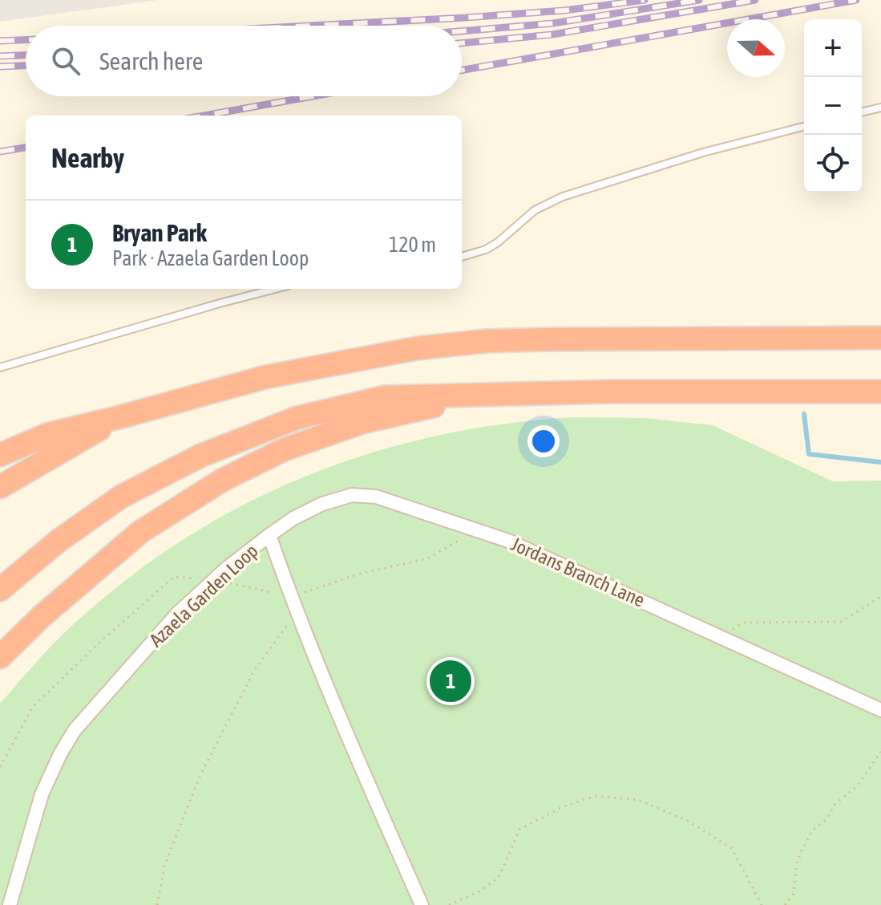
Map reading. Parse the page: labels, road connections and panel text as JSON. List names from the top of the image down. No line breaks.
{"streets":{"street":["Jordans Branch Lane","Azaela Garden Loop"]},"crossings":[["Jordans Branch Lane","Azaela Garden Loop"]],"north":"right","page":{"map_buttons":["+","−"],"search":"Search here","heading":"Nearby","list":[{"mark":"1","name":"Bryan Park","note":"Park · Azaela Garden Loop","value":"120 m"}],"pins":"1"}}
